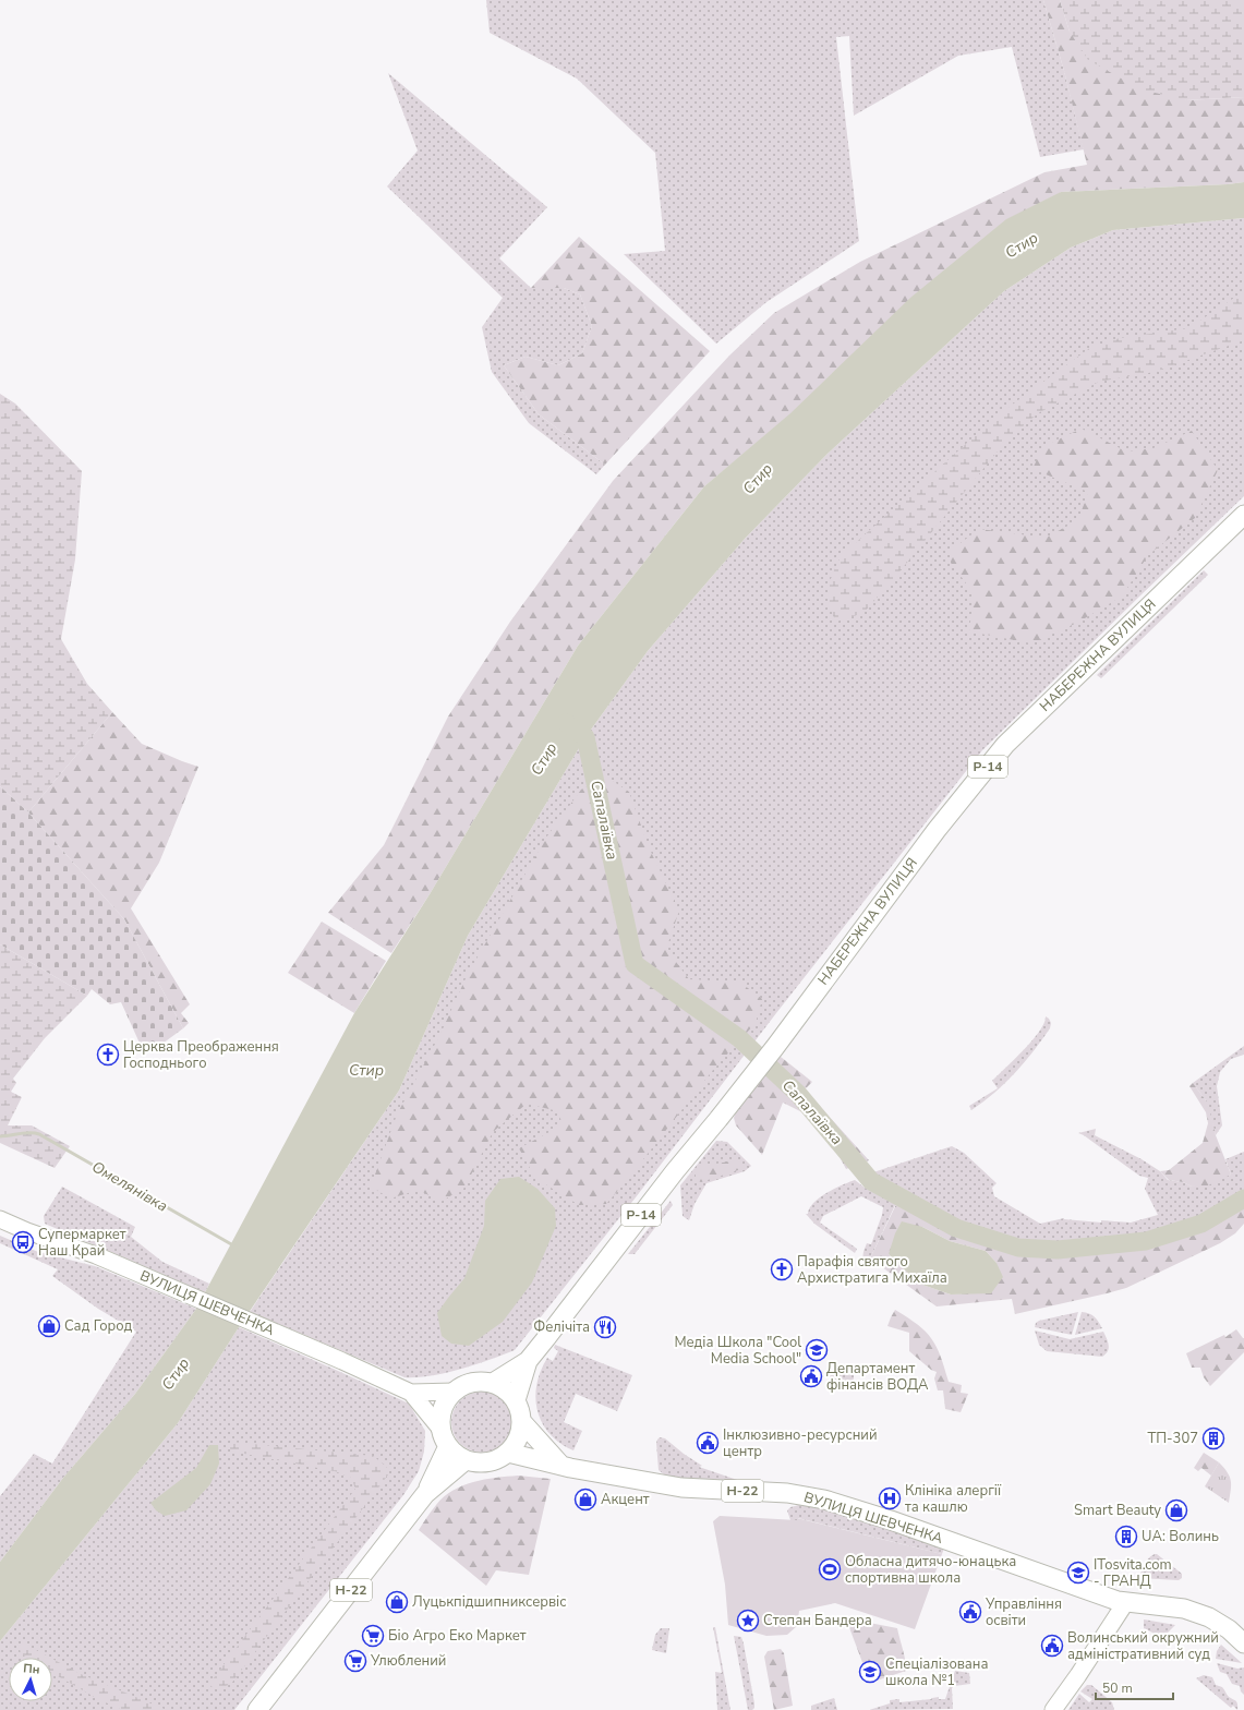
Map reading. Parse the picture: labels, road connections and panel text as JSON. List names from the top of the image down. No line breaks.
{"streets":{"main road":["НАБЕРЕЖНА ВУЛИЦЯ","Р-14","ВУЛИЦЯ ШЕВЧЕНКА","Н-22"]},"crossings":[["НАБЕРЕЖНА ВУЛИЦЯ","ВУЛИЦЯ ШЕВЧЕНКА"],["НАБЕРЕЖНА ВУЛИЦЯ","Н-22"],["ВУЛИЦЯ ШЕВЧЕНКА","Н-22"]],"water":["Стир","Сапалаївка","Омелянівка"],"places":{"church":["Церква Преображення Господнього","Парафія святого Архистратига Михаїла"],"bus stop":["Супермаркет Наш Край"],"shop":["Сад Город","Акцент","Smart Beauty","Луцькпідшипниксервіс"],"restaurant":["Фелічіта"],"school or university":["Медіа Школа \"Cool Media School\"","ITosvita.com - ГРАНД","Спеціалізована школа №1"],"public building":["Департамент фінансів ВОДА","Інклюзивно-ресурсний центр","Управління освіти","Волинський окружний адміністративний суд"],"building":["ТП-307","UA: Волинь"],"hospital":["Клініка алергії та кашлю"],"sports":["Обласна дитячо-юнацька спортивна школа"],"place":["Степан Бандера"],"supermarket":["Біо Агро Еко Маркет","Улюблений"]},"scale_bar":"50 m","north":"top"}
